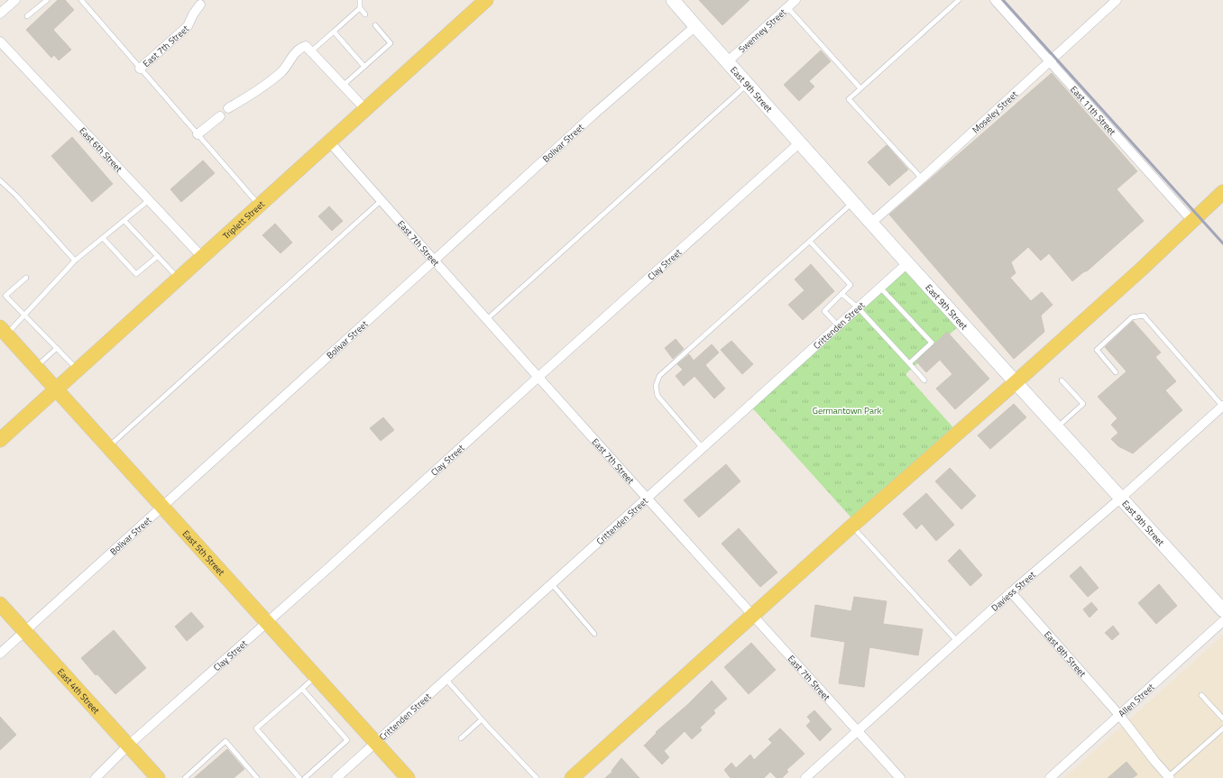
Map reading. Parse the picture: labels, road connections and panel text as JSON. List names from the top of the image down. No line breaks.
{"streets":{"main road":["Triplett Street","East 5th Street","East 4th Street"],"street":["Swenney Street","East 7th Street","East 9th Street","East 11th Street","Moseley Street","Bolivar Street","East 6th Street","Clay Street","Crittenden Street","Daviess Street","East 8th Street","Allen Street"]},"crossings":[["Swenney Street","East 9th Street"],["East 7th Street","Bolivar Street"],["East 7th Street","Triplett Street"],["East 7th Street","Clay Street"],["East 7th Street","Crittenden Street"],["East 7th Street","Daviess Street"],["East 9th Street","Moseley Street"],["East 9th Street","Bolivar Street"],["East 9th Street","Clay Street"],["East 9th Street","Crittenden Street"],["East 9th Street","Daviess Street"],["East 11th Street","Moseley Street"],["Bolivar Street","East 5th Street"],["Bolivar Street","East 4th Street"],["East 6th Street","Triplett Street"],["Triplett Street","East 5th Street"],["Clay Street","East 5th Street"],["Clay Street","East 4th Street"],["Crittenden Street","East 5th Street"],["Daviess Street","East 8th Street"],["East 8th Street","Allen Street"]],"parks":["Germantown Park"]}
